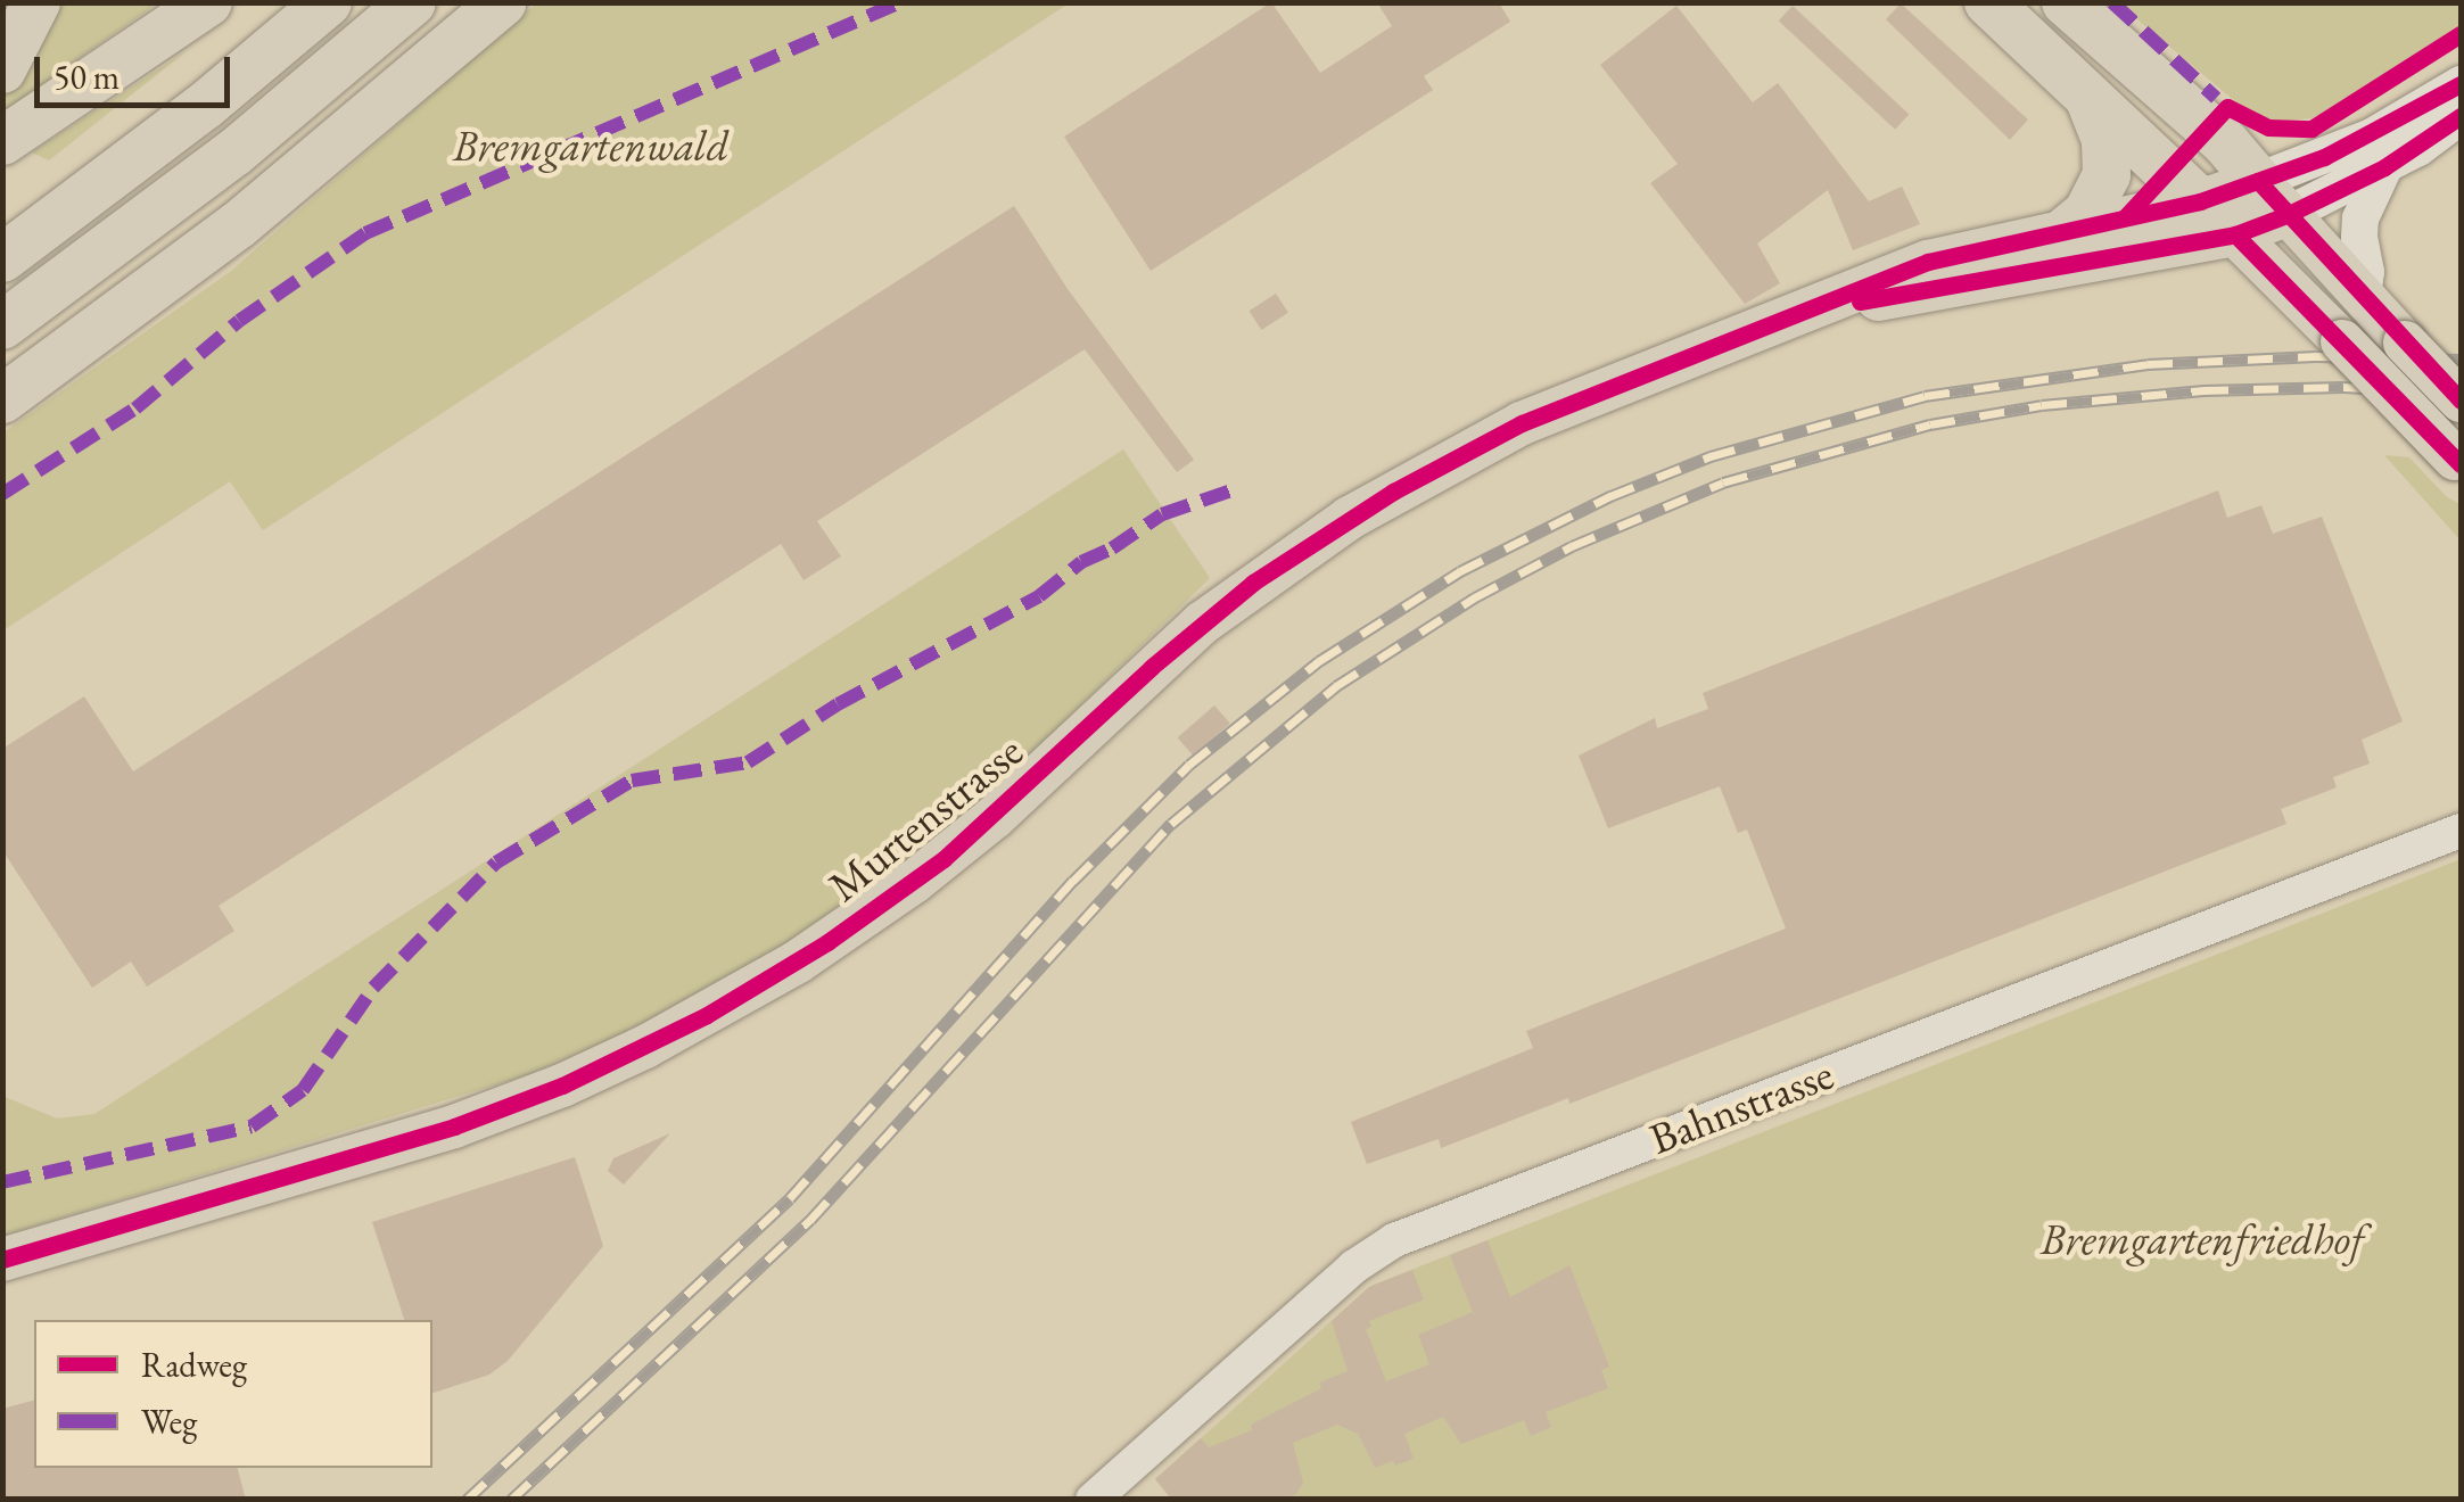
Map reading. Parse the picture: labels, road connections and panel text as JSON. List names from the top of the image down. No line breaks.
{"streets":{"main road":["Murtenstrasse"],"street":["Bahnstrasse"]},"parks":["Bremgartenwald","Bremgartenfriedhof"],"legend":["Radweg","Weg"],"scale_bar":"50 m"}
